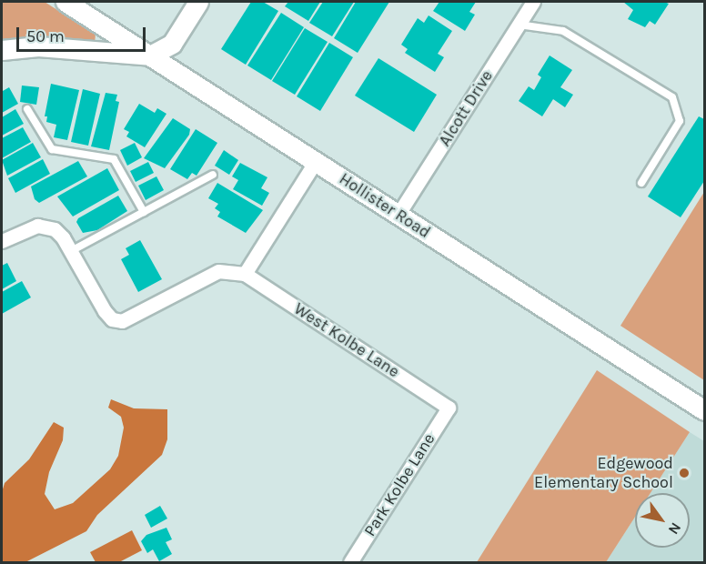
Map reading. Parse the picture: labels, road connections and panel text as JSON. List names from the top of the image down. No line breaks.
{"streets":{"street":["Alcott Drive","Hollister Road","West Kolbe Lane","Park Kolbe Lane"]},"crossings":[["Alcott Drive","Hollister Road"],["West Kolbe Lane","Park Kolbe Lane"]],"places":["Edgewood Elementary School"],"scale_bar":"50 m","north":"bottom right"}
